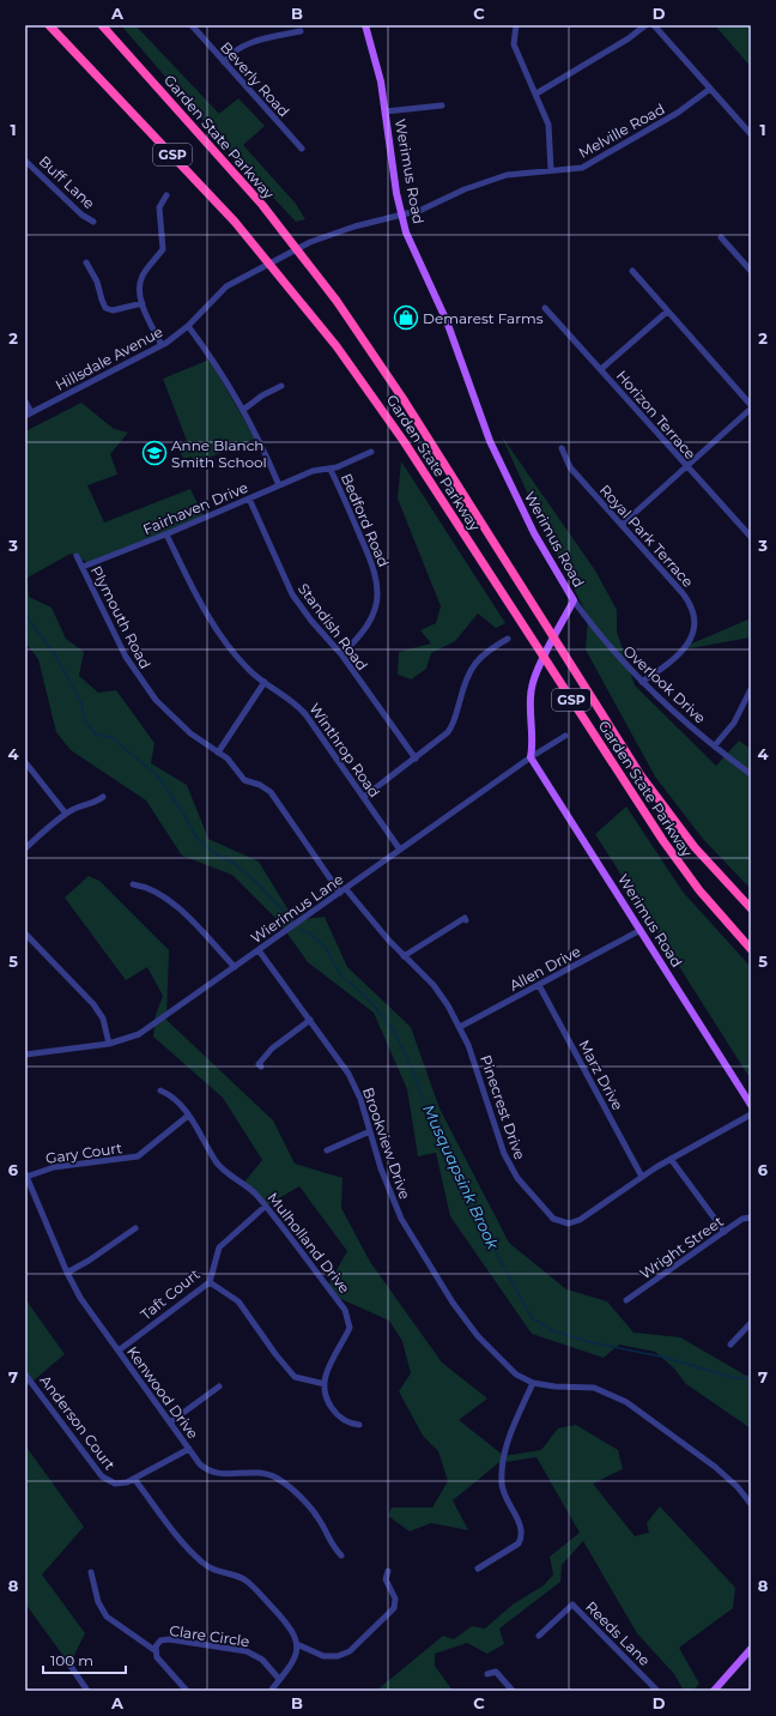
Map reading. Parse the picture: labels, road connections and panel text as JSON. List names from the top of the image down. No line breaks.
{"streets":{"highway":["Garden State Parkway","GSP"],"main road":["Werimus Road"],"street":["Beverly Road","Melville Road","Buff Lane","Hillsdale Avenue","Horizon Terrace","Fairhaven Drive","Bedford Road","Royal Park Terrace","Plymouth Road","Standish Road","Overlook Drive","Winthrop Road","Wierimus Lane","Allen Drive","Marz Drive","Pinecrest Drive","Brookview Drive","Gary Court","Mulholland Drive","Wright Street","Taft Court","Kenwood Drive","Anderson Court","Reeds Lane","Clare Circle"]},"crossings":[["Melville Road","Werimus Road"],["Melville Road","Hillsdale Avenue"],["Werimus Road","Hillsdale Avenue"],["Werimus Road","Overlook Drive"],["Werimus Road","Wierimus Lane"],["Werimus Road","Allen Drive"],["Fairhaven Drive","Bedford Road"],["Fairhaven Drive","Plymouth Road"],["Fairhaven Drive","Standish Road"],["Fairhaven Drive","Winthrop Road"],["Bedford Road","Standish Road"],["Royal Park Terrace","Overlook Drive"],["Plymouth Road","Wierimus Lane"],["Plymouth Road","Pinecrest Drive"],["Winthrop Road","Wierimus Lane"],["Wierimus Lane","Pinecrest Drive"],["Wierimus Lane","Brookview Drive"],["Allen Drive","Marz Drive"],["Allen Drive","Pinecrest Drive"],["Marz Drive","Pinecrest Drive"],["Gary Court","Mulholland Drive"],["Gary Court","Kenwood Drive"],["Mulholland Drive","Taft Court"],["Taft Court","Kenwood Drive"],["Kenwood Drive","Anderson Court"]],"water":["Musquapsink Brook"],"places":{"shop":["Demarest Farms"],"school or university":["Anne Blanch Smith School"]},"scale_bar":"100 m","grid":{"columns":["A","B","C","D"],"rows":["1","2","3","4","5","6","7","8"]}}
